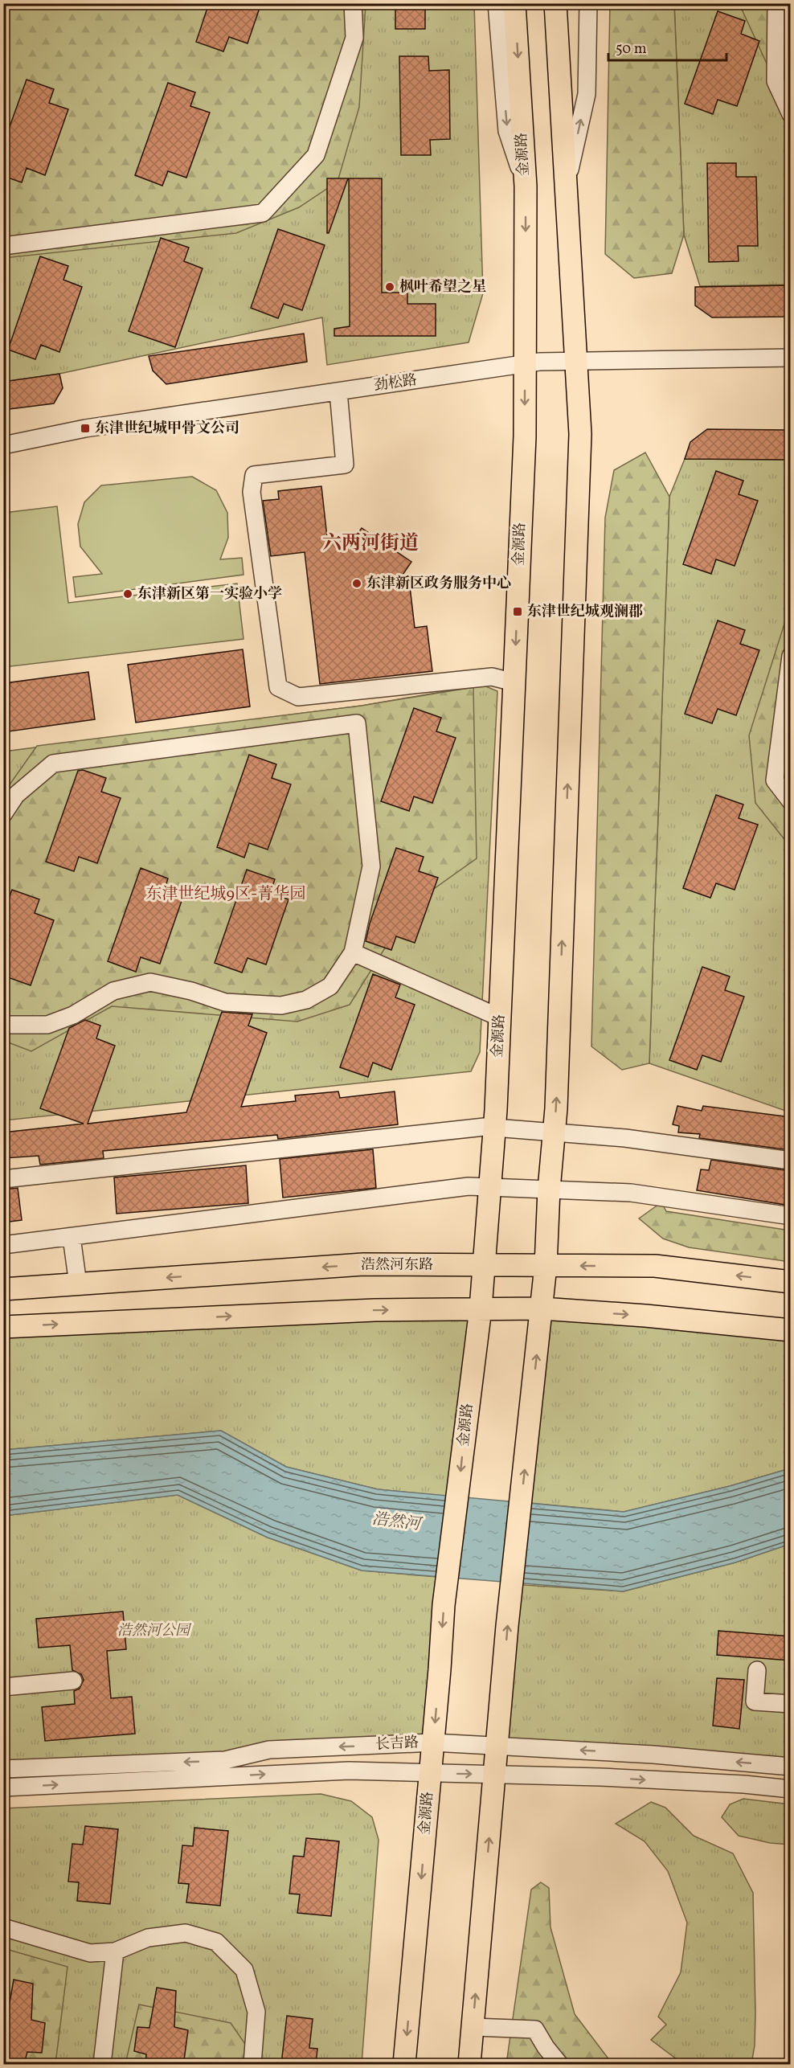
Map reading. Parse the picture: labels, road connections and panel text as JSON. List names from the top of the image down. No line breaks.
{"streets":{"main road":["金源路","浩然河东路"],"street":["劲松路","长吉路"]},"crossings":[["金源路","劲松路"],["金源路","浩然河东路"],["金源路","长吉路"]],"districts":["六两河街道","东津世纪城9区-菁华园"],"water":["浩然河"],"parks":["浩然河公园"],"places":{"other":["枫叶希望之星","东津新区政务服务中心","东津新区第一实验小学"],"transit":["东津世纪城甲骨文公司","东津世纪城观澜郡"]},"scale_bar":"50 m"}
